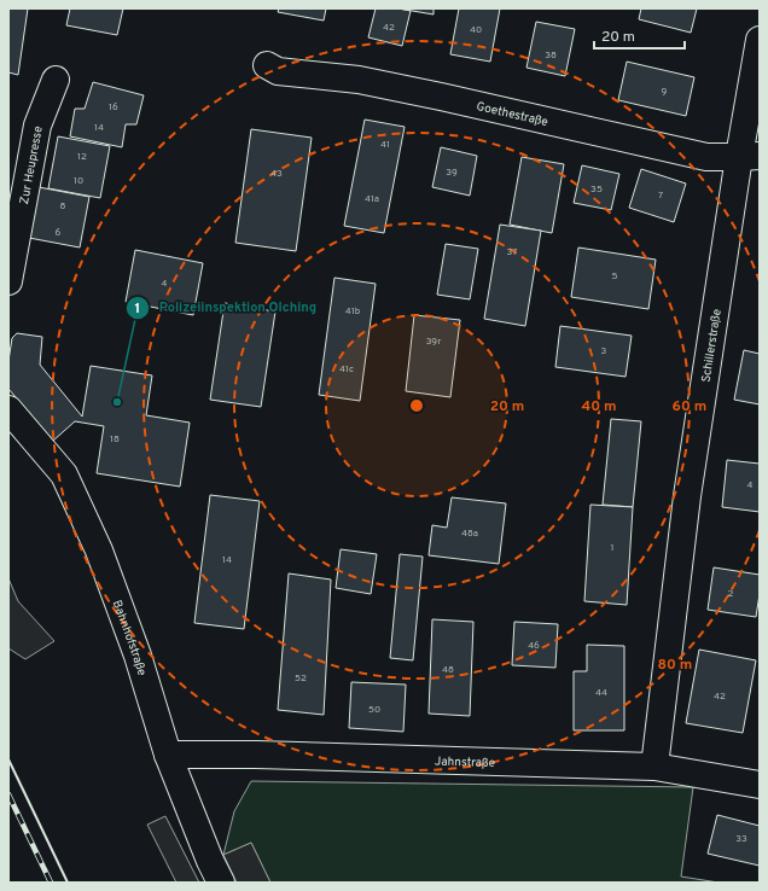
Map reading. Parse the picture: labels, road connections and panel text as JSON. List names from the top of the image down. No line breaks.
{"streets":{"street":["Goethestraße","Zur Heupresse","Schillerstraße","Bahnhofstraße","Jahnstraße"]},"crossings":[["Goethestraße","Schillerstraße"],["Schillerstraße","Jahnstraße"],["Bahnhofstraße","Jahnstraße"]],"places":["Polizeiinspektion Olching"],"house_numbers":["42","40","38","9","16","14","41","12","39","43","10","35","7","41a","8","6","37","5","4","41b","39r","3","41c","18","4","48a","1","14","2","46","48","52","44","42","50","33"],"scale_bar":"20 m","rings":["20 m","40 m","60 m","80 m"]}
